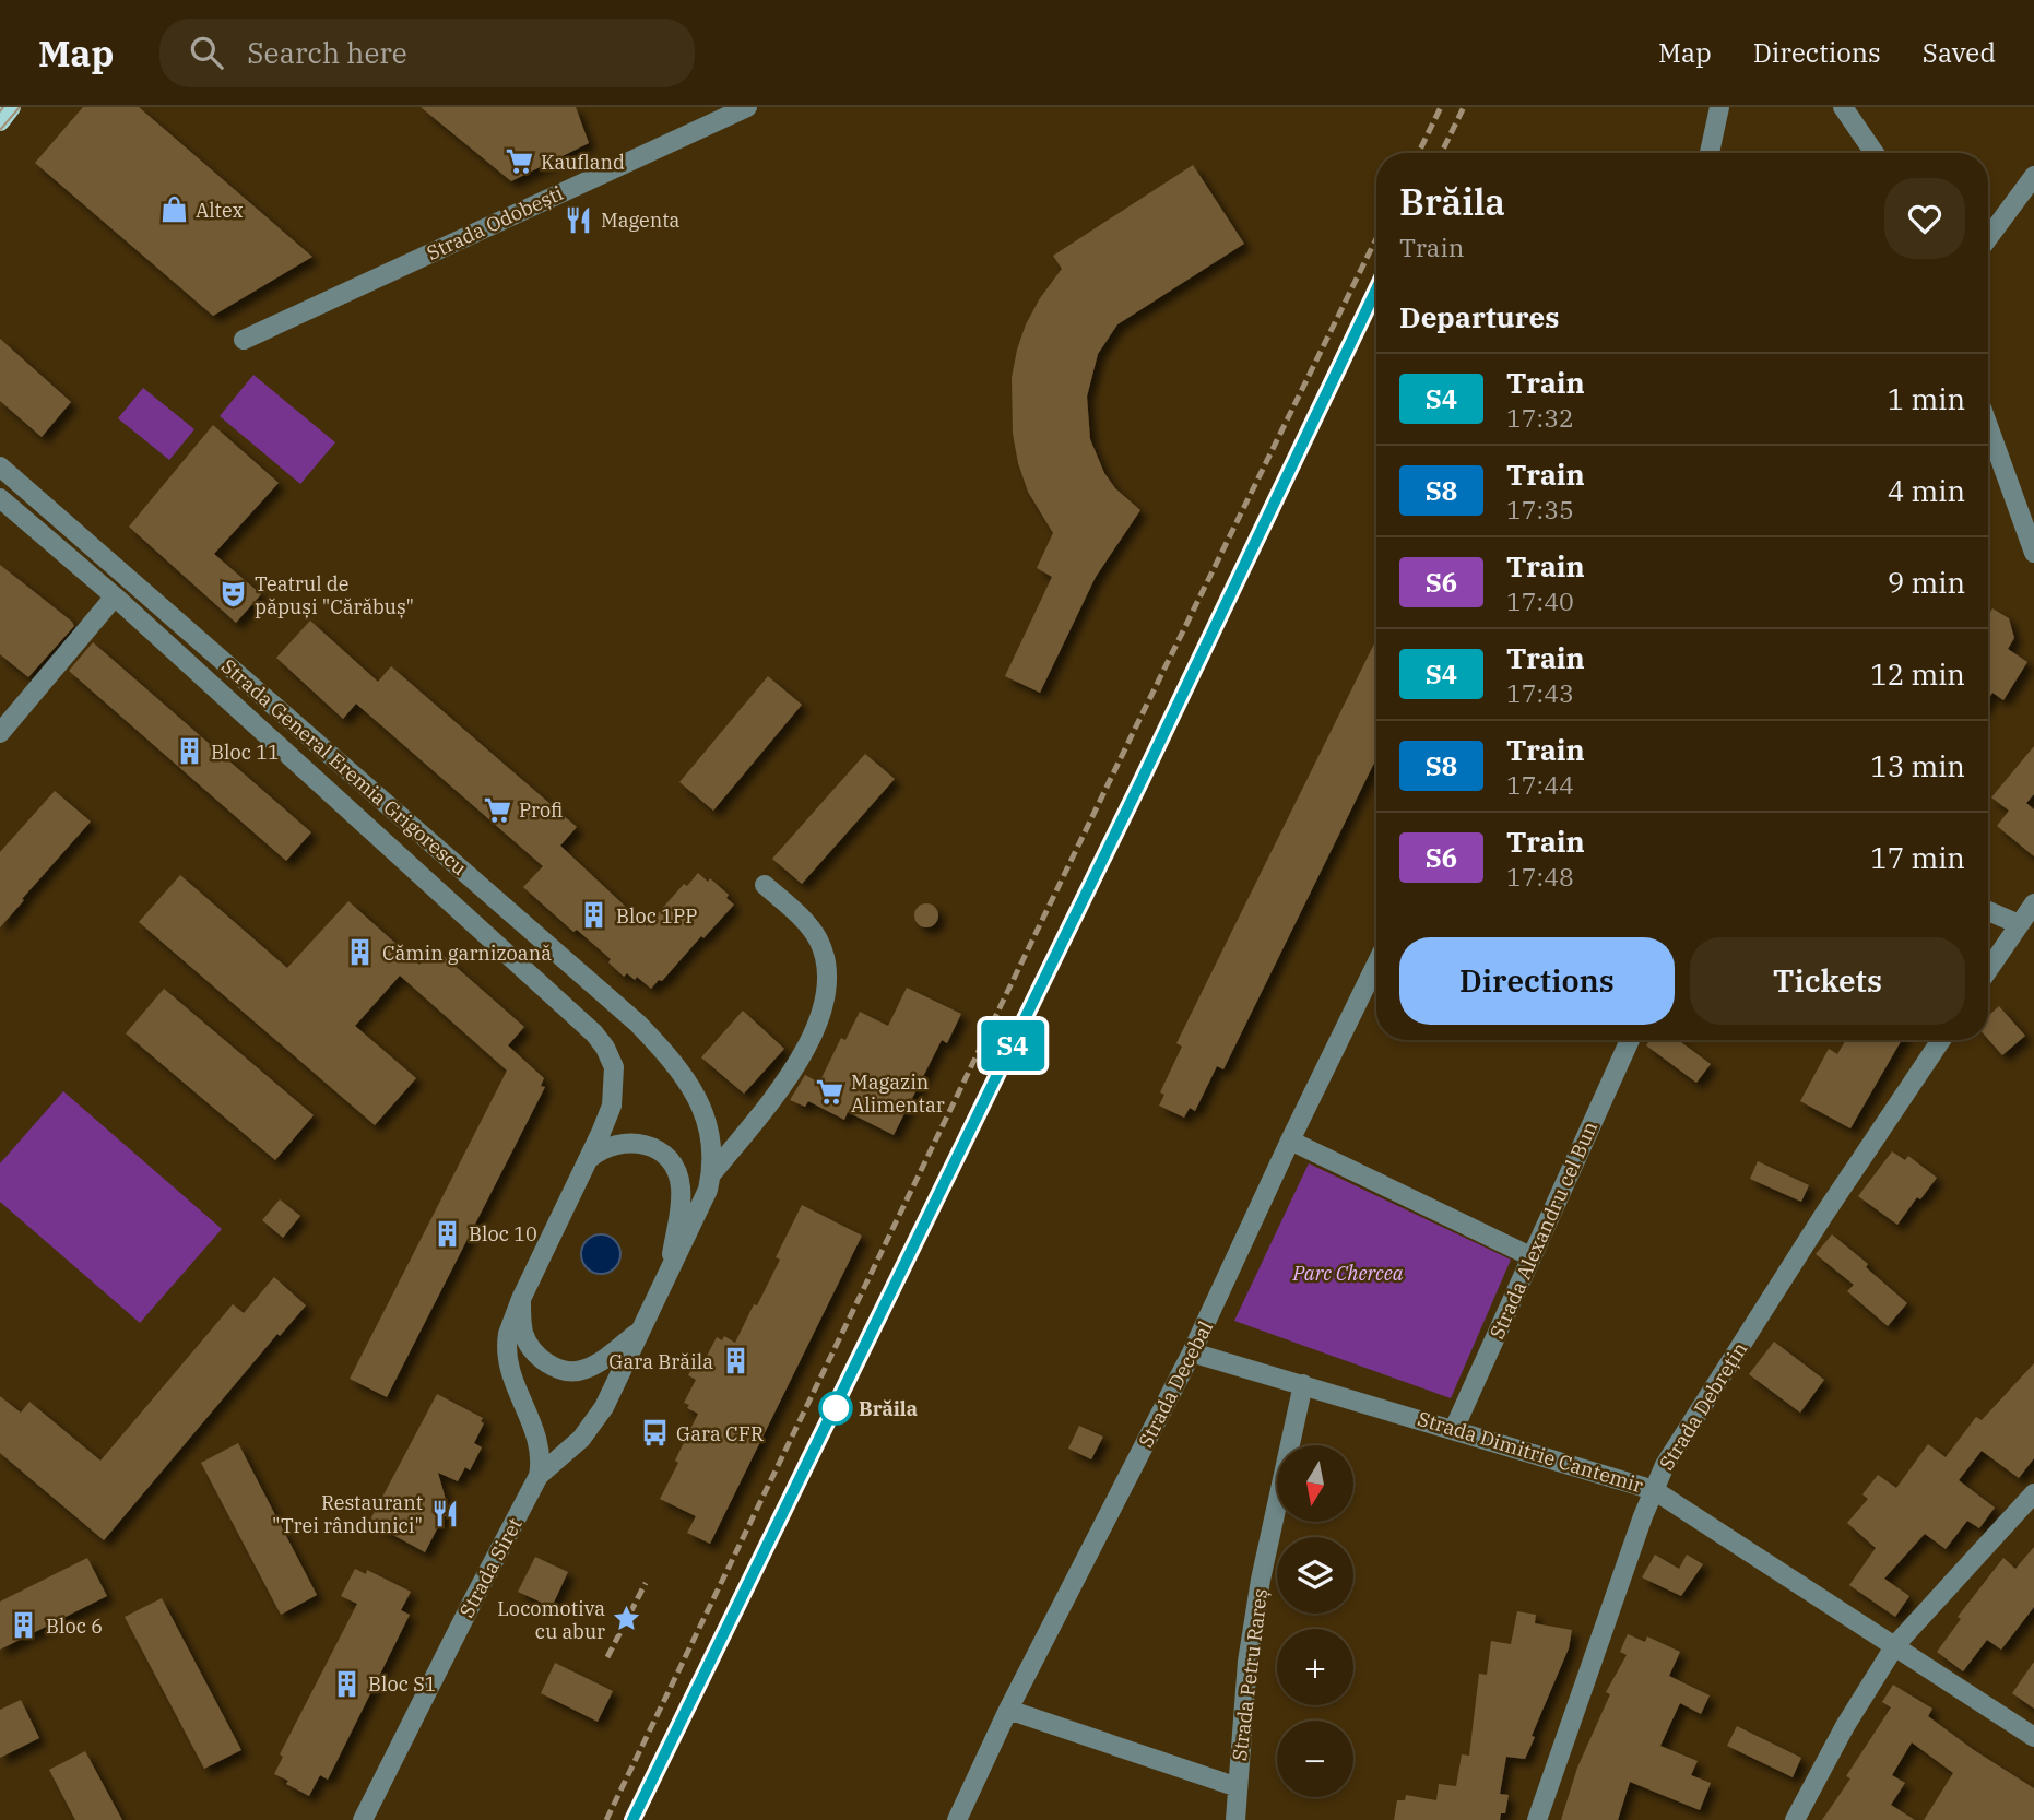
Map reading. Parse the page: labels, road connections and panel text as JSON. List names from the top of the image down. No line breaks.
{"streets":{"street":["Strada Odobești","Strada General Eremia Grigorescu","Strada Alexandru cel Bun","Strada Decebal","Strada Debrețin","Strada Dimitrie Cantemir","Strada Siret","Strada Petru Rareș"]},"crossings":[["Strada General Eremia Grigorescu","Strada Siret"],["Strada Alexandru cel Bun","Strada Dimitrie Cantemir"],["Strada Decebal","Strada Dimitrie Cantemir"],["Strada Decebal","Strada Petru Rareș"],["Strada Debrețin","Strada Dimitrie Cantemir"],["Strada Dimitrie Cantemir","Strada Petru Rareș"]],"parks":["Parc Chercea"],"places":{"supermarket":["Kaufland","Profi","Magazin Alimentar"],"shop":["Altex"],"restaurant":["Magenta","Restaurant \"Trei rândunici\""],"theatre":["Teatrul de păpuși \"Cărăbuș\""],"building":["Bloc 11","Bloc 1PP","Cămin garnizoană","Bloc 10","Gara Brăila","Bloc 6","Bloc S1"],"other":["Brăila"],"bus stop":["Gara CFR"],"place":["Locomotiva cu abur"]},"north":"bottom","page":{"header":"Map","search":"Search here","nav":["Map","Directions","Saved"],"on_map":"S4","heading":[["Brăila","Train"],"Departures"],"list":[{"mark":"S4","name":"Train","note":"17:32","value":"1 min"},{"mark":"S8","name":"Train","note":"17:35","value":"4 min"},{"mark":"S6","name":"Train","note":"17:40","value":"9 min"},{"mark":"S4","name":"Train","note":"17:43","value":"12 min"},{"mark":"S8","name":"Train","note":"17:44","value":"13 min"},{"mark":"S6","name":"Train","note":"17:48","value":"17 min"}],"buttons":["Directions","Tickets"],"map_buttons":["+","−"]}}
